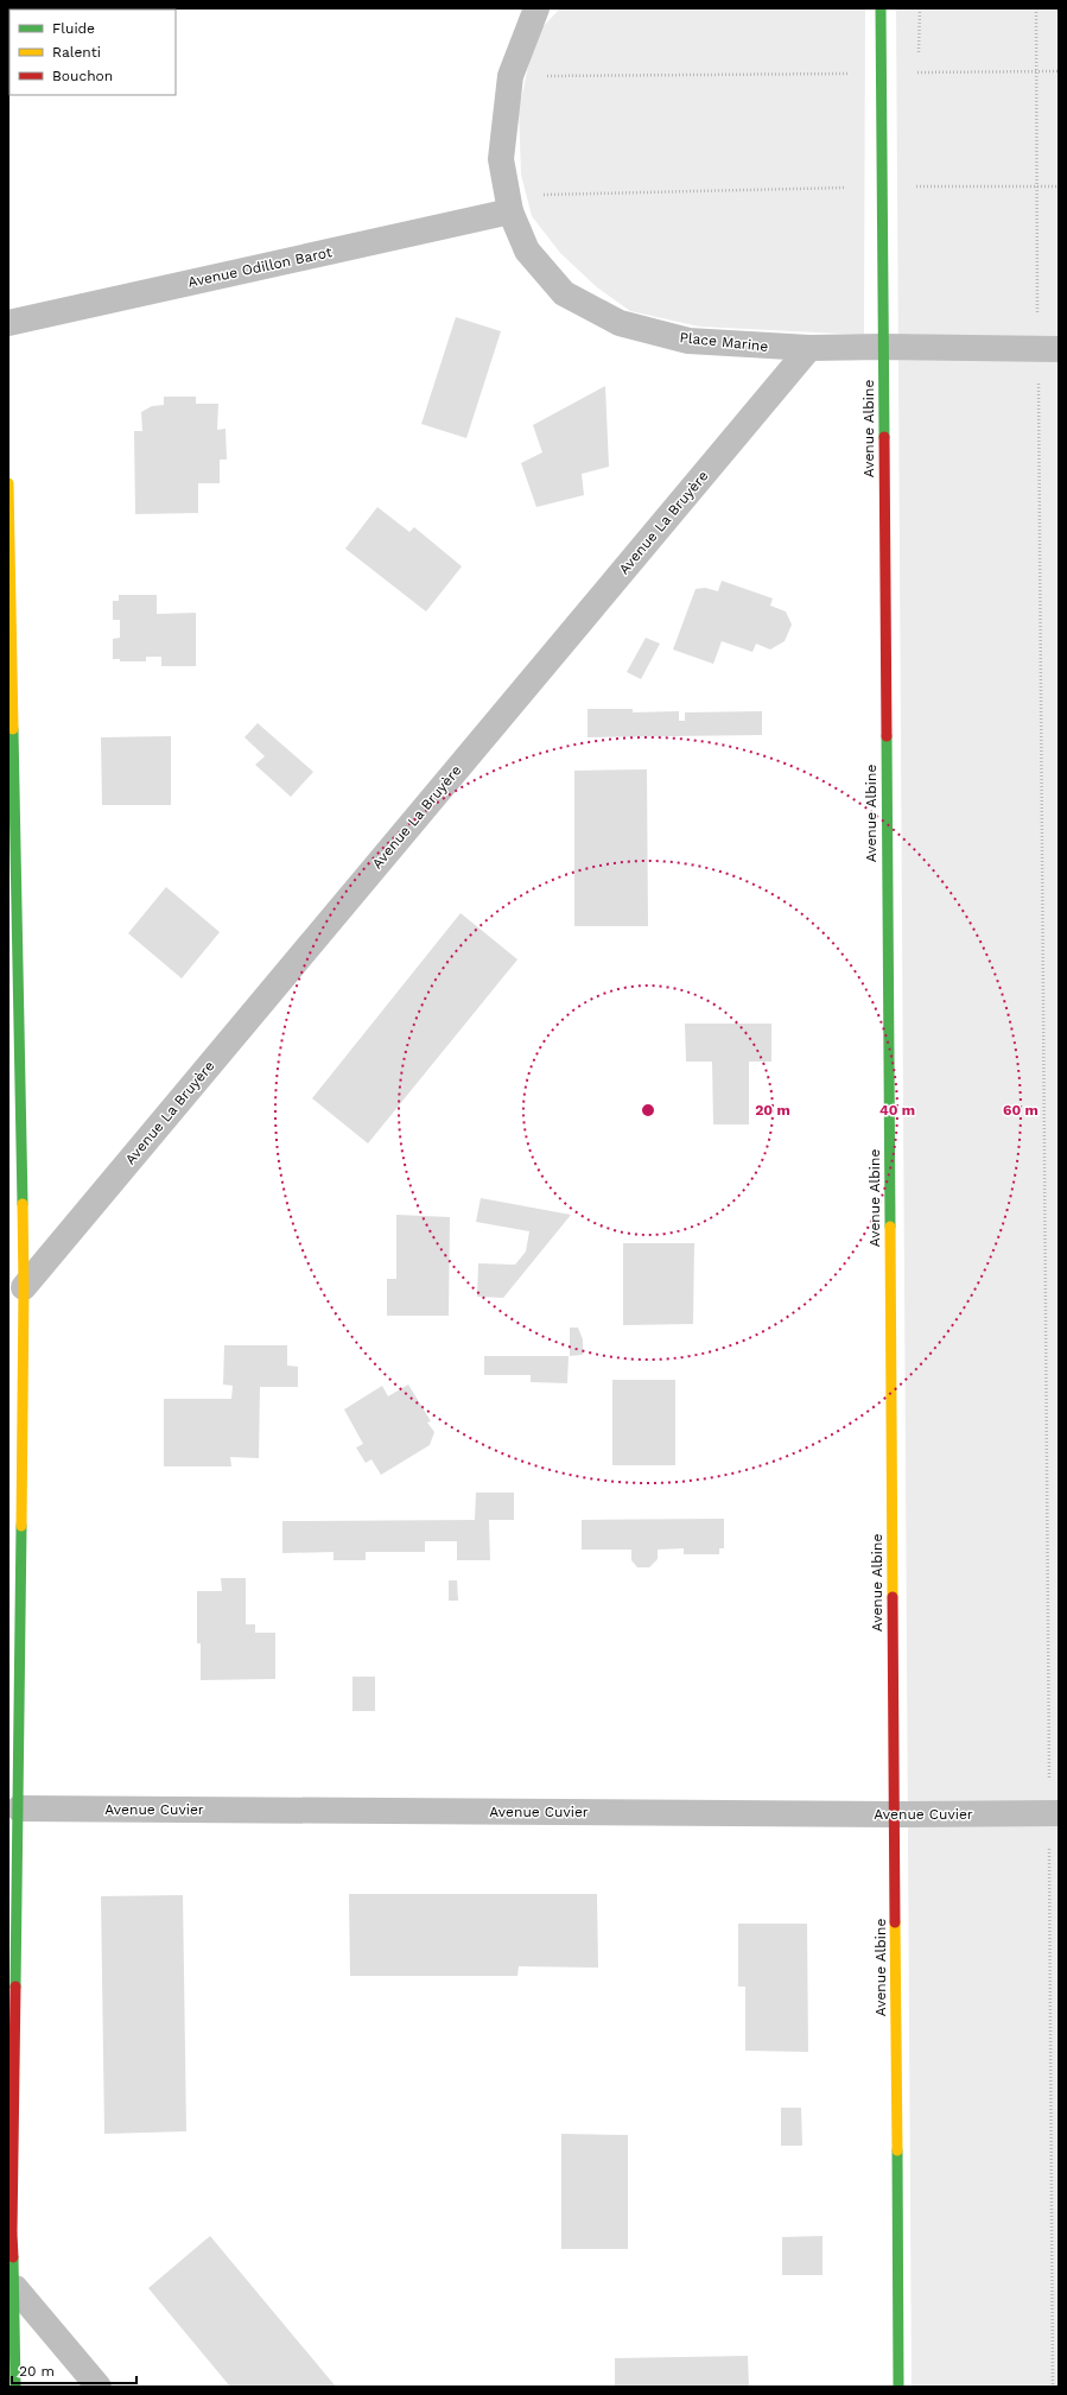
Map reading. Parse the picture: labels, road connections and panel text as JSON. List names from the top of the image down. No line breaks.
{"streets":{"street":["Avenue Odillon Barot","Place Marine","Avenue Albine","Avenue La Bruyère","Avenue Cuvier"]},"crossings":[["Avenue Odillon Barot","Place Marine"],["Place Marine","Avenue Albine"],["Place Marine","Avenue La Bruyère"],["Avenue Albine","Avenue Cuvier"]],"legend":["Fluide","Ralenti","Bouchon"],"scale_bar":"20 m","rings":["20 m","40 m","60 m"]}
